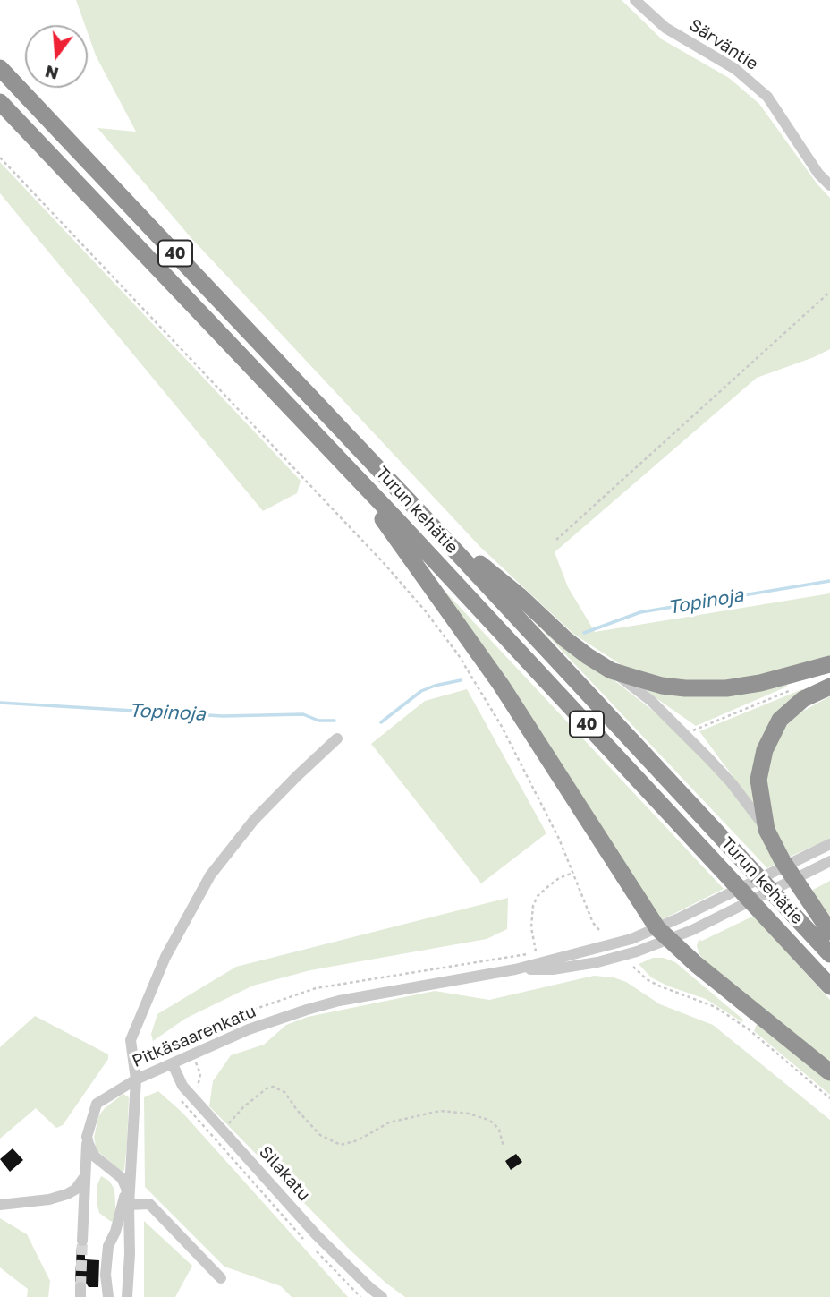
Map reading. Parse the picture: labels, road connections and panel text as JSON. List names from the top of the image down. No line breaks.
{"streets":{"highway":["40","Turun kehätie"],"street":["Särväntie","Pitkäsaarenkatu","Silakatu"]},"crossings":[["Pitkäsaarenkatu","Silakatu"]],"water":["Topinoja"],"north":"bottom"}
